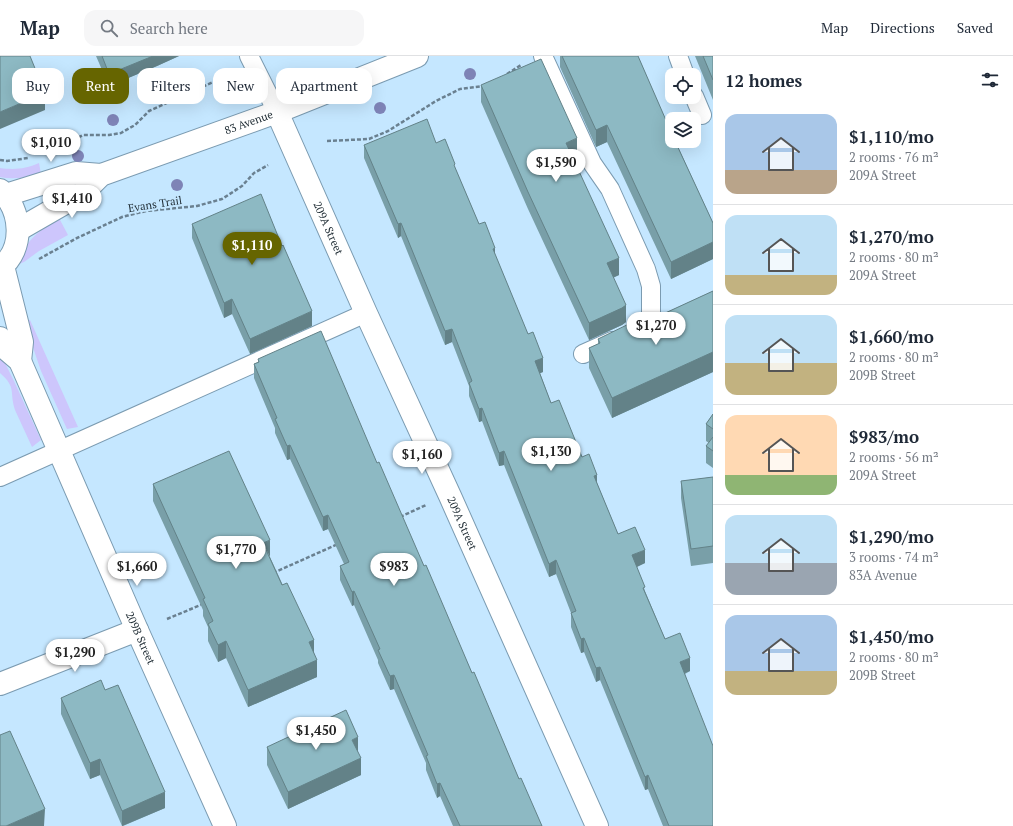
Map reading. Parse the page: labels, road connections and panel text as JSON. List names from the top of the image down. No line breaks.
{"streets":{"street":["83 Avenue","209A Street","209B Street"],"path":["Evans Trail"]},"crossings":[["83 Avenue","209A Street"]],"page":{"header":"Map","search":"Search here","nav":["Map","Directions","Saved"],"heading":"12 homes","chip":["Buy","Rent","Filters","New","Apartment"],"list":[{"name":"$1,110/mo","note":"2 rooms · 76 m² · 209A Street"},{"name":"$1,270/mo","note":"2 rooms · 80 m² · 209A Street"},{"name":"$1,660/mo","note":"2 rooms · 80 m² · 209B Street"},{"name":"$983/mo","note":"2 rooms · 56 m² · 209A Street"},{"name":"$1,290/mo","note":"3 rooms · 74 m² · 83A Avenue"},{"name":"$1,450/mo","note":"2 rooms · 80 m² · 209B Street"}],"price":["$1,010","$1,590","$1,410","$1,110","$1,270","$1,130","$1,160","$1,770","$1,660","$983","$1,290","$1,450"]}}
